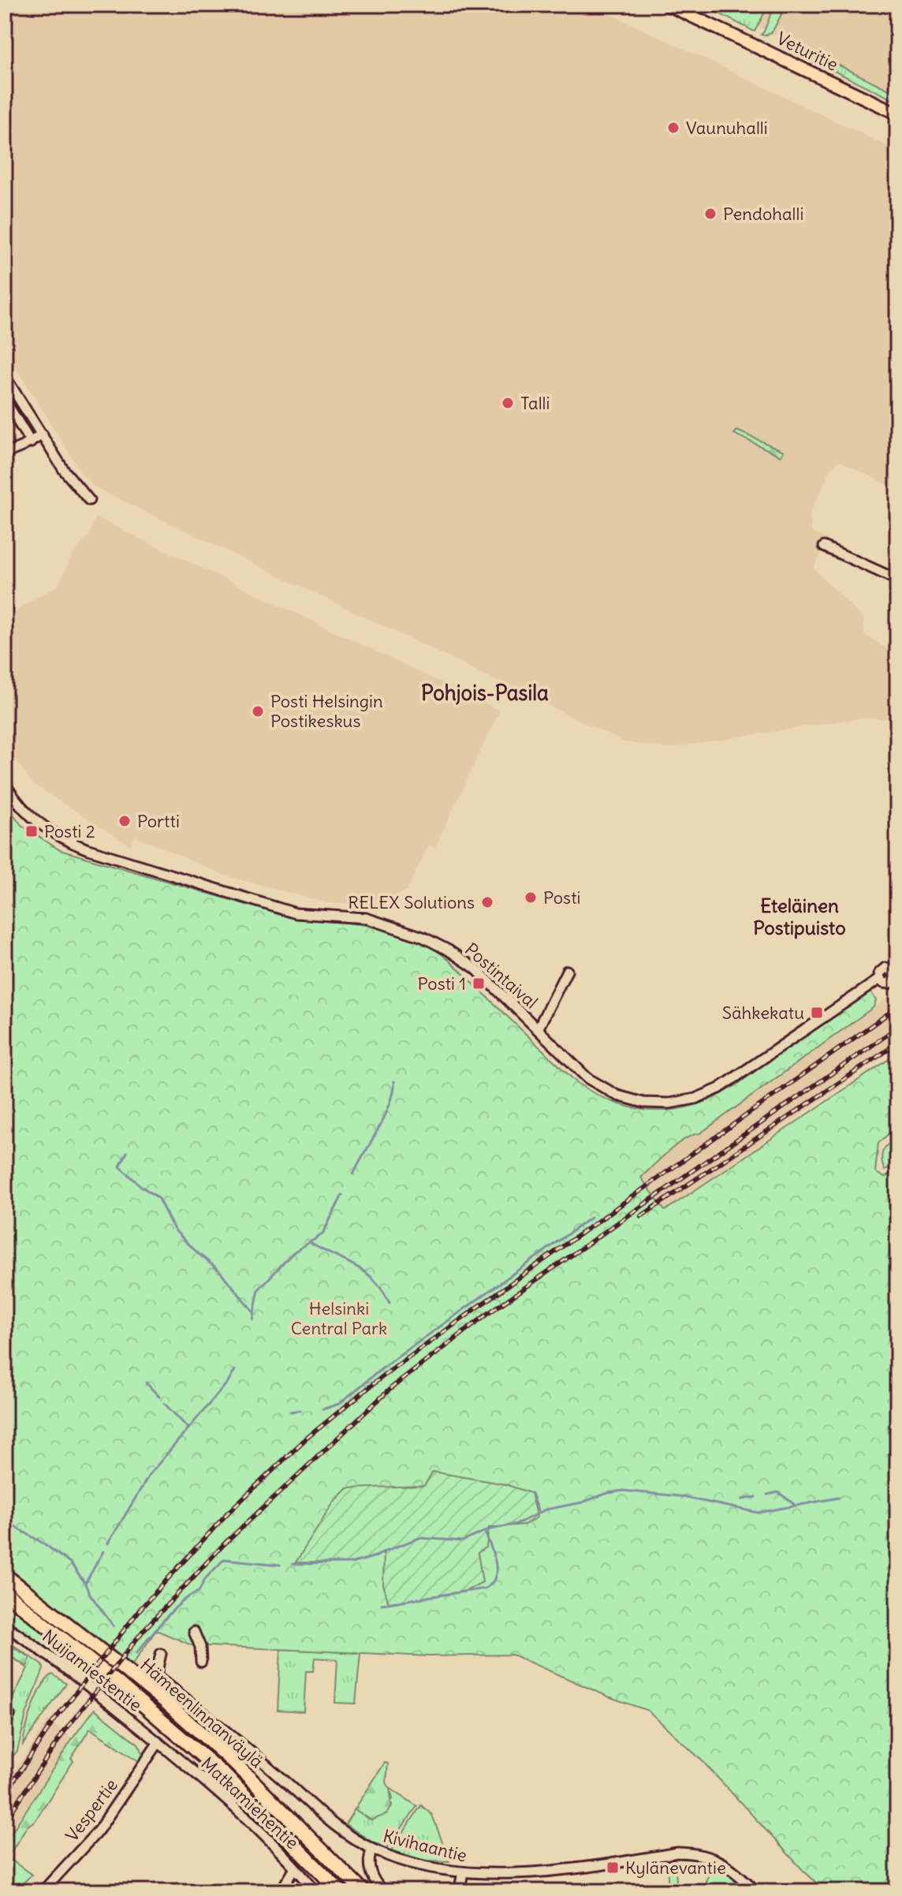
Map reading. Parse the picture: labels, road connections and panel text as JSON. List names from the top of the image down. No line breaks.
{"streets":{"highway":["Hämeenlinnanväylä"],"main road":["Veturitie"],"street":["Postintaival","Nuijamiestentie","Matkamiehentie","Vespertie","Kivihaantie"]},"crossings":[["Nuijamiestentie","Matkamiehentie"],["Nuijamiestentie","Vespertie"],["Matkamiehentie","Vespertie"]],"districts":["Pohjois-Pasila","Eteläinen Postipuisto"],"parks":["Helsinki Central Park"],"places":{"other":["Vaunuhalli","Pendohalli","Talli","Posti Helsingin Postikeskus","Portti","Posti","RELEX Solutions"],"transit":["Posti 2","Posti 1","Sähkekatu","Kylänevantie"]}}
